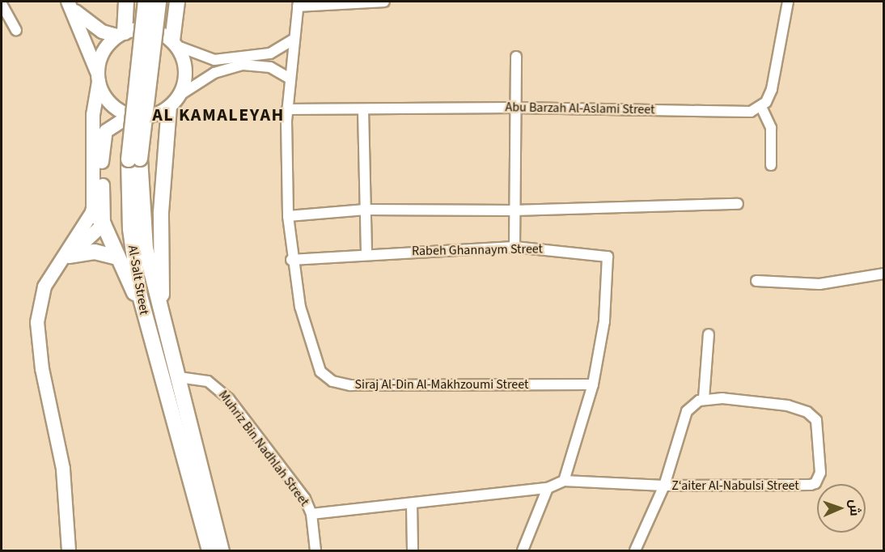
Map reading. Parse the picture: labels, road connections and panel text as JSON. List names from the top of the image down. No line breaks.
{"streets":{"main road":["Al-Salt Street"],"street":["Abu Barzah Al-Aslami Street","Rabeh Ghannaym Street","Siraj Al-Din Al-Makhzoumi Street","Muhriz Bin Nadhlah Street","Z‘aiter Al-Nabulsi Street"]},"crossings":[["Abu Barzah Al-Aslami Street","Siraj Al-Din Al-Makhzoumi Street"],["Rabeh Ghannaym Street","Siraj Al-Din Al-Makhzoumi Street"],["Rabeh Ghannaym Street","Z‘aiter Al-Nabulsi Street"],["Al-Salt Street","Muhriz Bin Nadhlah Street"],["Muhriz Bin Nadhlah Street","Z‘aiter Al-Nabulsi Street"]],"districts":["AL KAMALEYAH"],"north":"right"}
